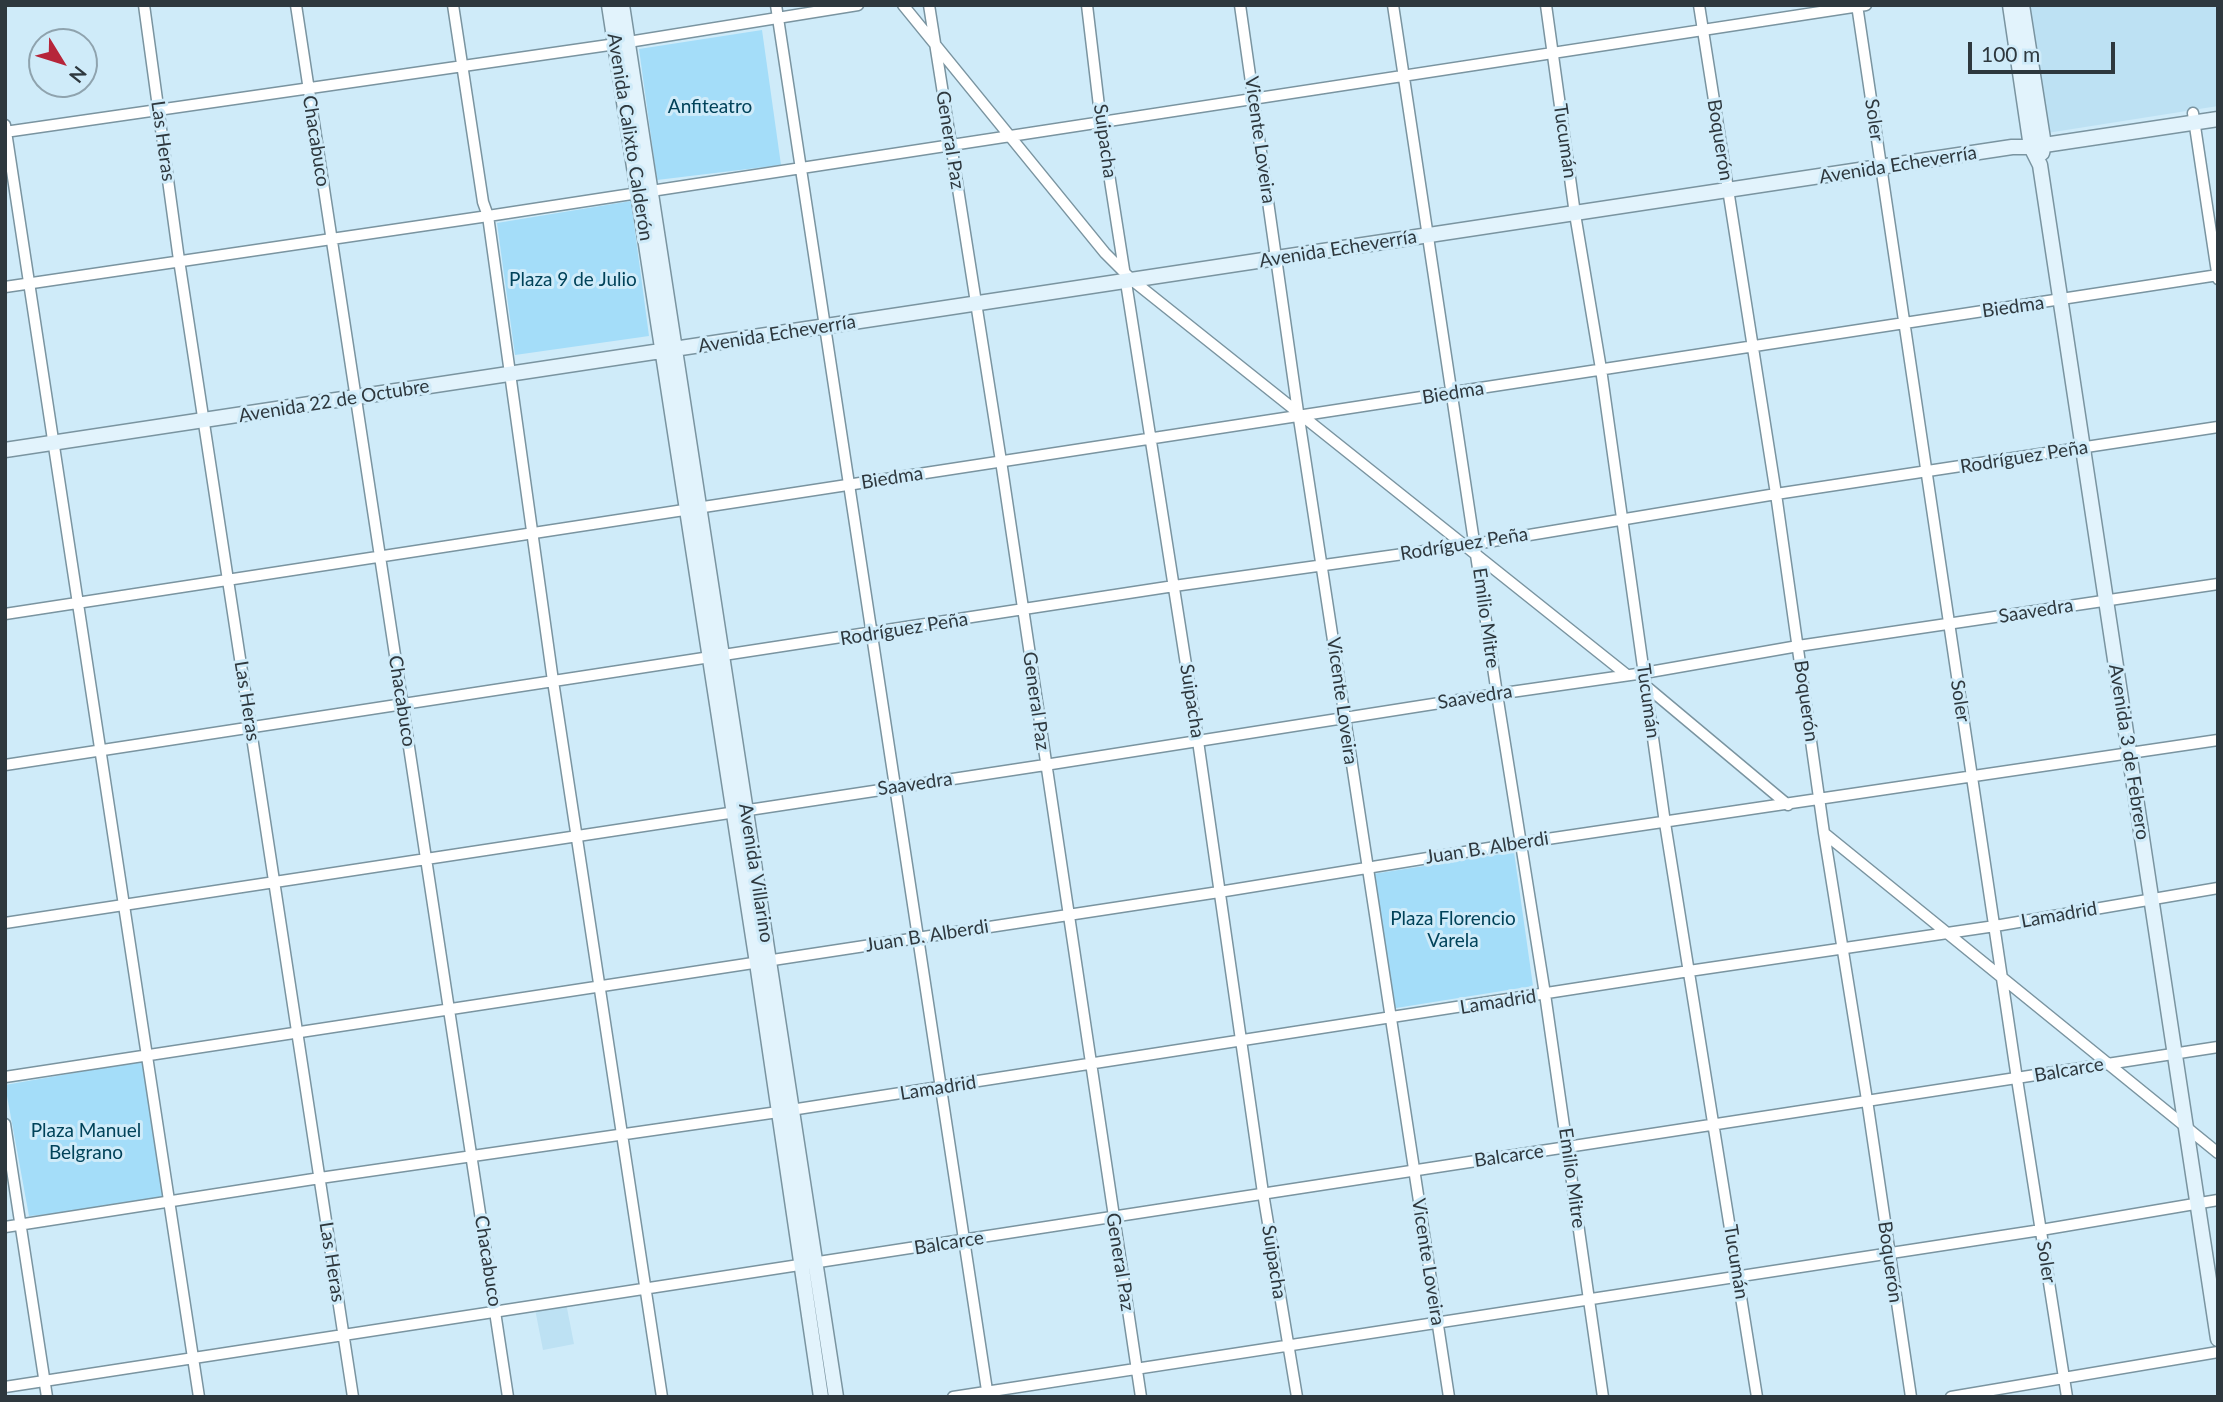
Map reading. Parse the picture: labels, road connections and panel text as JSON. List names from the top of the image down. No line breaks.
{"streets":{"main road":["Avenida Calixto Calderón","Avenida Echeverría","Avenida 22 de Octubre","Avenida 3 de Febrero","Avenida Villarino"],"street":["Soler","General Paz","Vicente Loveira","Boquerón","Las Heras","Chacabuco","Suipacha","Tucumán","Biedma","Rodríguez Peña","Saavedra","Emilio Mitre","Juan B. Alberdi","Lamadrid","Balcarce"]},"crossings":[["Soler","Avenida Echeverría"],["Soler","Biedma"],["Soler","Rodríguez Peña"],["Soler","Saavedra"],["Soler","Juan B. Alberdi"],["Soler","Lamadrid"],["Soler","Balcarce"],["Avenida Calixto Calderón","Avenida Echeverría"],["Avenida Calixto Calderón","Avenida 22 de Octubre"],["Avenida Calixto Calderón","Avenida Villarino"],["General Paz","Avenida Echeverría"],["General Paz","Biedma"],["General Paz","Rodríguez Peña"],["General Paz","Saavedra"],["General Paz","Juan B. Alberdi"],["General Paz","Lamadrid"],["General Paz","Balcarce"],["Vicente Loveira","Avenida Echeverría"],["Vicente Loveira","Biedma"],["Vicente Loveira","Rodríguez Peña"],["Vicente Loveira","Saavedra"],["Vicente Loveira","Juan B. Alberdi"],["Vicente Loveira","Lamadrid"],["Vicente Loveira","Balcarce"],["Boquerón","Avenida Echeverría"],["Boquerón","Biedma"],["Boquerón","Rodríguez Peña"],["Boquerón","Saavedra"],["Boquerón","Juan B. Alberdi"],["Boquerón","Lamadrid"],["Boquerón","Balcarce"],["Las Heras","Biedma"],["Las Heras","Avenida 22 de Octubre"],["Las Heras","Rodríguez Peña"],["Las Heras","Saavedra"],["Las Heras","Juan B. Alberdi"],["Las Heras","Lamadrid"],["Las Heras","Balcarce"],["Chacabuco","Biedma"],["Chacabuco","Avenida 22 de Octubre"],["Chacabuco","Rodríguez Peña"],["Chacabuco","Saavedra"],["Chacabuco","Juan B. Alberdi"],["Chacabuco","Lamadrid"],["Chacabuco","Balcarce"],["Suipacha","Avenida Echeverría"],["Suipacha","Biedma"],["Suipacha","Rodríguez Peña"],["Suipacha","Saavedra"],["Suipacha","Juan B. Alberdi"],["Suipacha","Lamadrid"],["Suipacha","Balcarce"],["Tucumán","Avenida Echeverría"],["Tucumán","Biedma"],["Tucumán","Rodríguez Peña"],["Tucumán","Saavedra"],["Tucumán","Juan B. Alberdi"],["Tucumán","Lamadrid"],["Tucumán","Balcarce"],["Avenida Echeverría","Avenida 22 de Octubre"],["Avenida Echeverría","Emilio Mitre"],["Avenida Echeverría","Avenida 3 de Febrero"],["Avenida Echeverría","Avenida Villarino"],["Biedma","Emilio Mitre"],["Biedma","Avenida 3 de Febrero"],["Biedma","Avenida Villarino"],["Avenida 22 de Octubre","Avenida Villarino"],["Rodríguez Peña","Emilio Mitre"],["Rodríguez Peña","Avenida 3 de Febrero"],["Rodríguez Peña","Avenida Villarino"],["Saavedra","Emilio Mitre"],["Saavedra","Avenida 3 de Febrero"],["Saavedra","Avenida Villarino"],["Emilio Mitre","Juan B. Alberdi"],["Emilio Mitre","Lamadrid"],["Emilio Mitre","Balcarce"],["Avenida 3 de Febrero","Juan B. Alberdi"],["Avenida 3 de Febrero","Lamadrid"],["Avenida 3 de Febrero","Balcarce"],["Juan B. Alberdi","Avenida Villarino"],["Avenida Villarino","Lamadrid"],["Avenida Villarino","Balcarce"]],"parks":["Anfiteatro","Plaza 9 de Julio","Plaza Florencio Varela","Plaza Manuel Belgrano"],"scale_bar":"100 m","north":"bottom right"}
